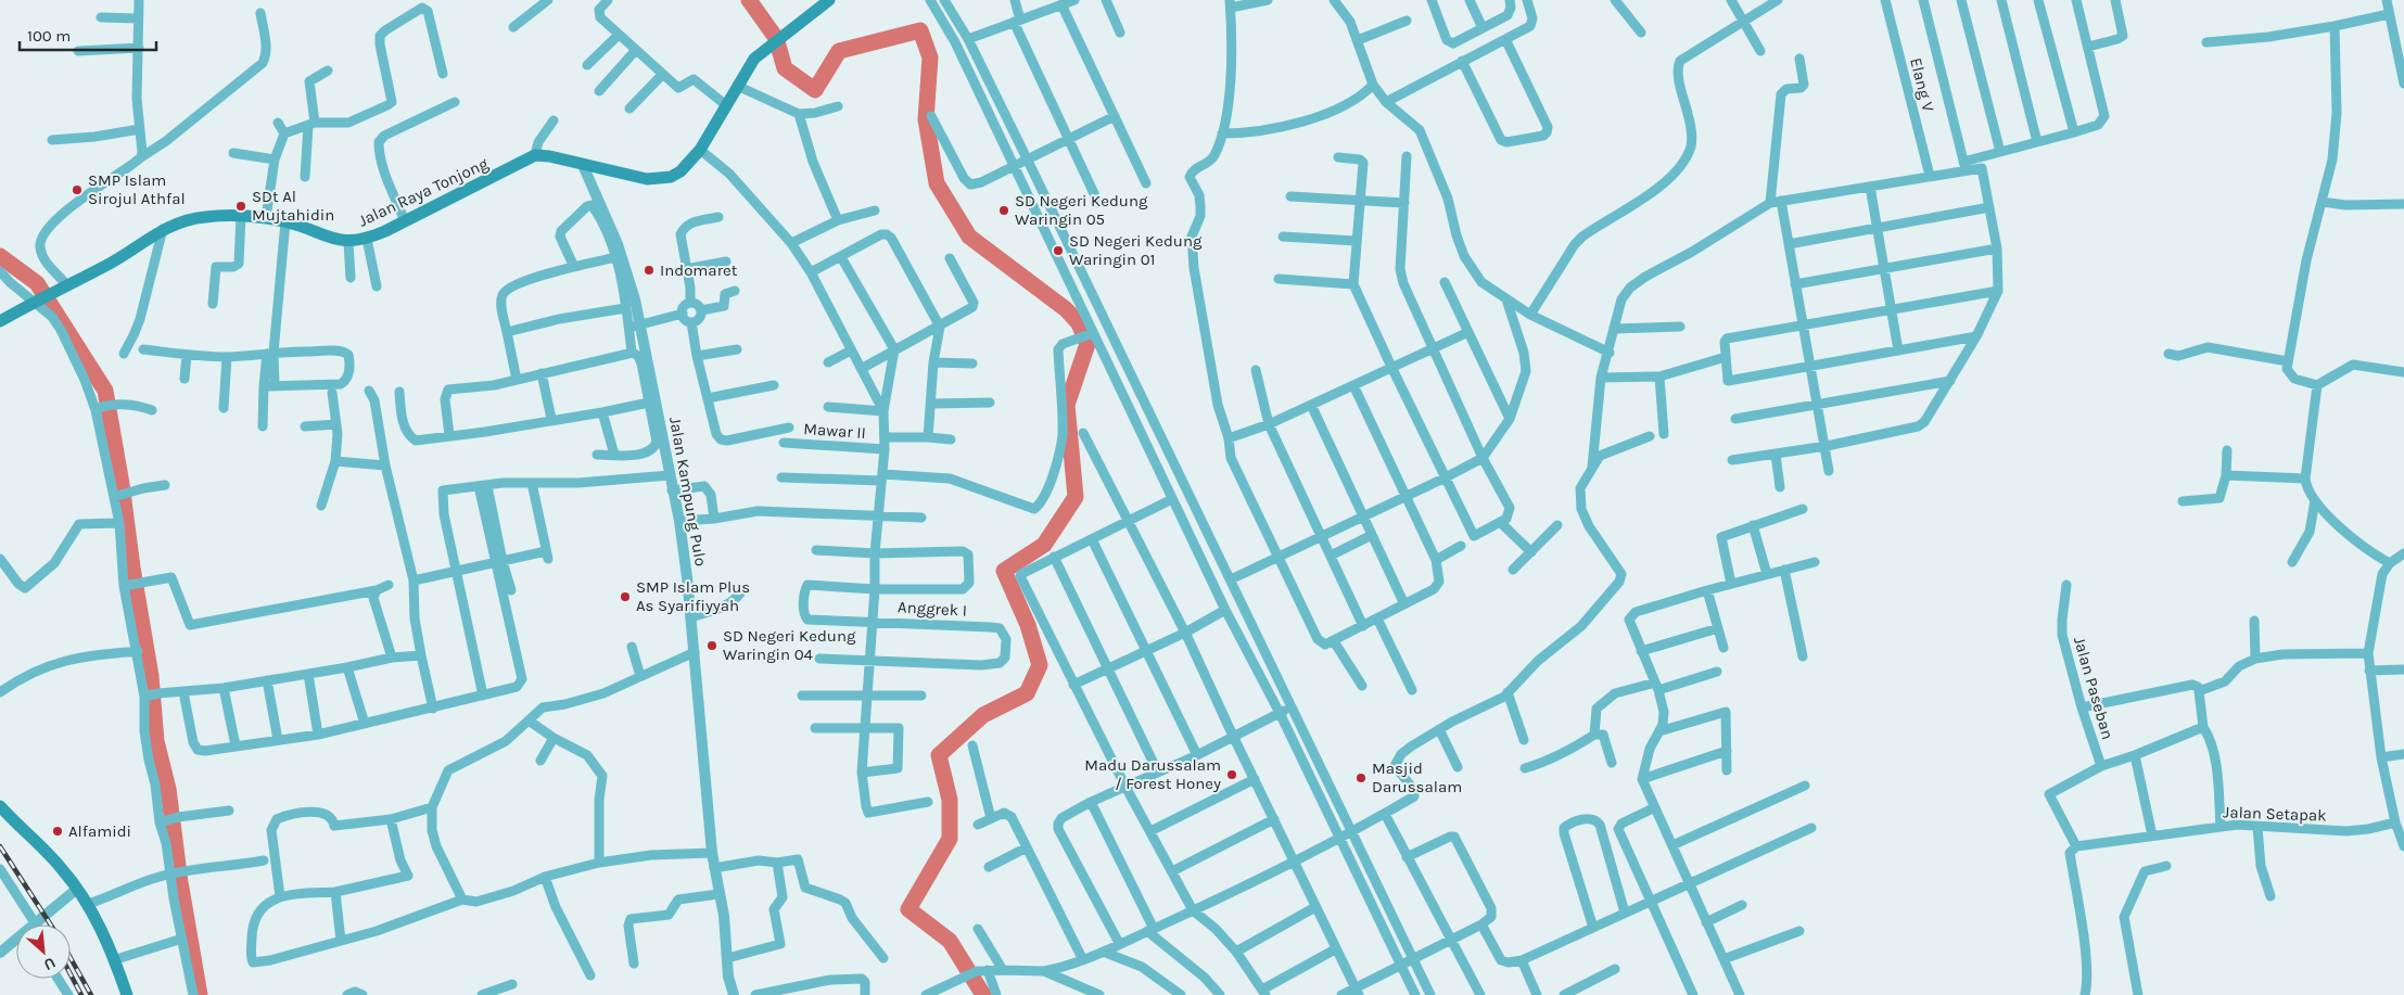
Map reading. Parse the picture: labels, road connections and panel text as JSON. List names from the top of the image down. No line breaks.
{"streets":{"main road":["Jalan Raya Tonjong"],"street":["Elang V","Mawar II","Jalan Kampung Pulo","Anggrek I","Jalan Paseban","Jalan Setapak"]},"crossings":[["Jalan Paseban","Jalan Setapak"]],"places":["SMP Islam Sirojul Athfal","SDt Al Mujtahidin","SD Negeri Kedung Waringin 05","SD Negeri Kedung Waringin 01","Indomaret","SMP Islam Plus As Syarifiyyah","SD Negeri Kedung Waringin 04","Madu Darussalam / Forest Honey","Masjid Darussalam","Alfamidi"],"scale_bar":"100 m","north":"bottom right"}
